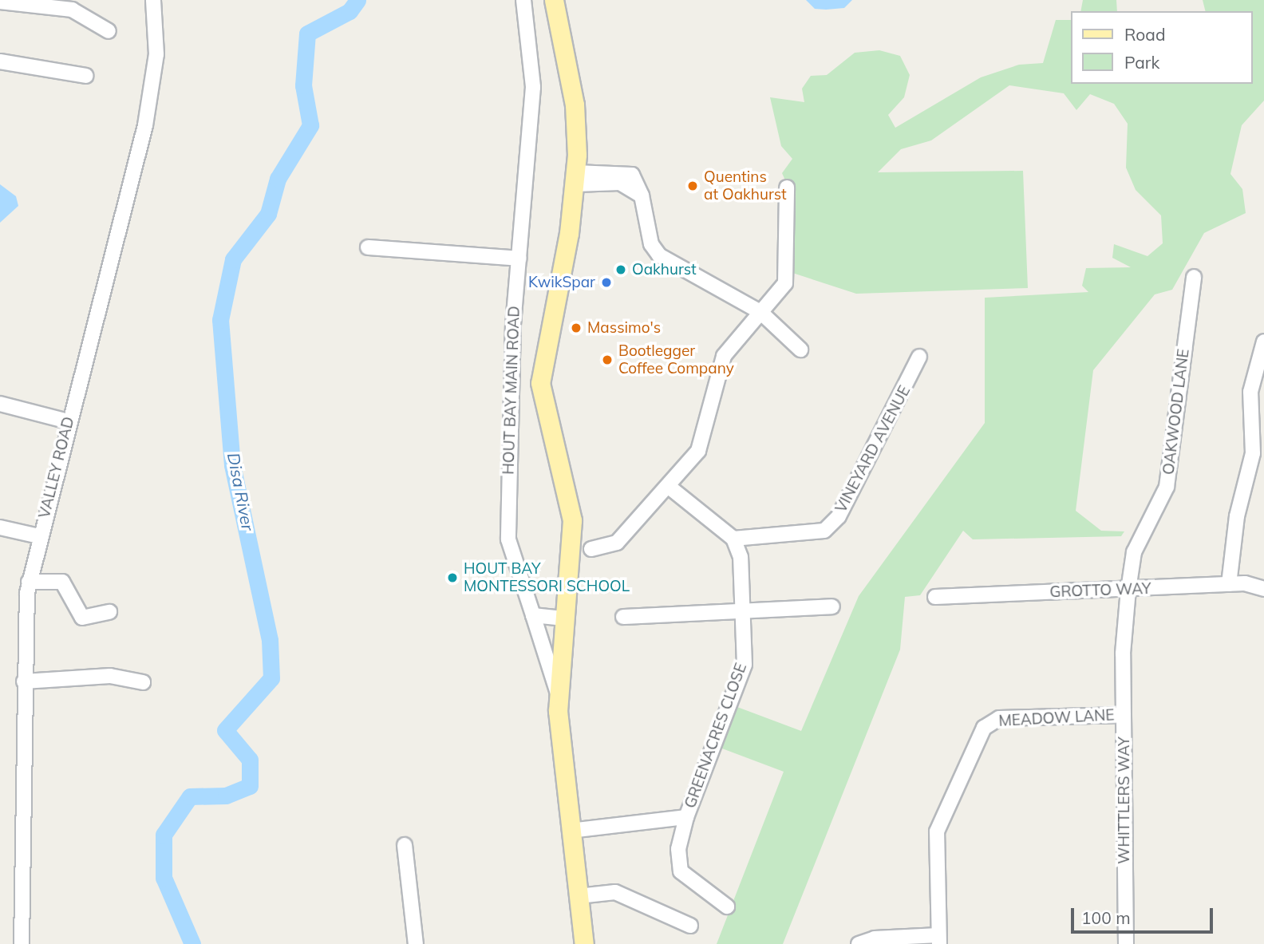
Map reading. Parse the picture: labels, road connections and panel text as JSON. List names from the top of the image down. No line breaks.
{"streets":{"main road":["HOUT BAY MAIN ROAD"],"street":["OAKWOOD LANE","VINEYARD AVENUE","VALLEY ROAD","GROTTO WAY","MEADOW LANE","GREENACRES CLOSE","WHITTLERS WAY"]},"crossings":[["HOUT BAY MAIN ROAD","GREENACRES CLOSE"],["OAKWOOD LANE","GROTTO WAY"],["OAKWOOD LANE","WHITTLERS WAY"],["VINEYARD AVENUE","GREENACRES CLOSE"],["GROTTO WAY","WHITTLERS WAY"],["MEADOW LANE","WHITTLERS WAY"]],"water":["Disa River"],"places":["Quentins at Oakhurst","Oakhurst","KwikSpar","Massimo's","Bootlegger Coffee Company","HOUT BAY MONTESSORI SCHOOL"],"legend":["Road","Park"],"scale_bar":"100 m"}
